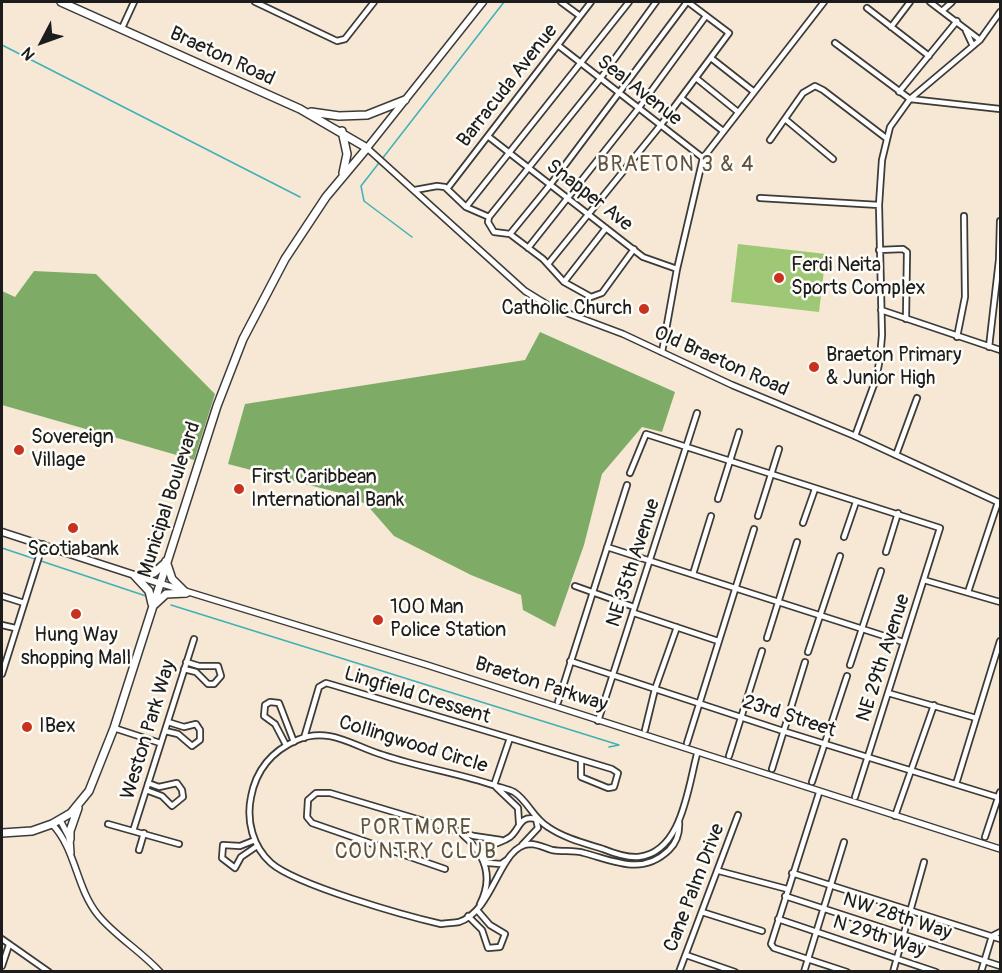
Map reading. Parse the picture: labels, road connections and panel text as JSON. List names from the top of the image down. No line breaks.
{"streets":{"main road":["Braeton Road","Municipal Boulevard","Braeton Parkway"],"street":["Barracuda Avenue","Seal Avenue","Snapper Ave","Old Braeton Road","NE 35th Avenue","NE 29th Avenue","Lingfield Cressent","23rd Street","Weston Park Way","Collingwood Circle","Cane Palm Drive","NW 28th Way","N 29th Way"]},"crossings":[["Braeton Road","Old Braeton Road"],["Braeton Road","Municipal Boulevard"],["Barracuda Avenue","Seal Avenue"],["Barracuda Avenue","Snapper Ave"],["Old Braeton Road","Municipal Boulevard"],["Municipal Boulevard","Braeton Parkway"],["NE 35th Avenue","Braeton Parkway"],["NE 35th Avenue","23rd Street"],["NE 29th Avenue","23rd Street"],["Lingfield Cressent","Collingwood Circle"]],"districts":["BRAETON 3 & 4","PORTMORE COUNTRY CLUB"],"places":["Ferdi Neita Sports Complex","Catholic Church","Braeton Primary & Junior High","Sovereign Village","First Caribbean International Bank","Scotiabank","Hung Way shopping Mall","100 Man Police Station","IBex"],"north":"bottom left"}
